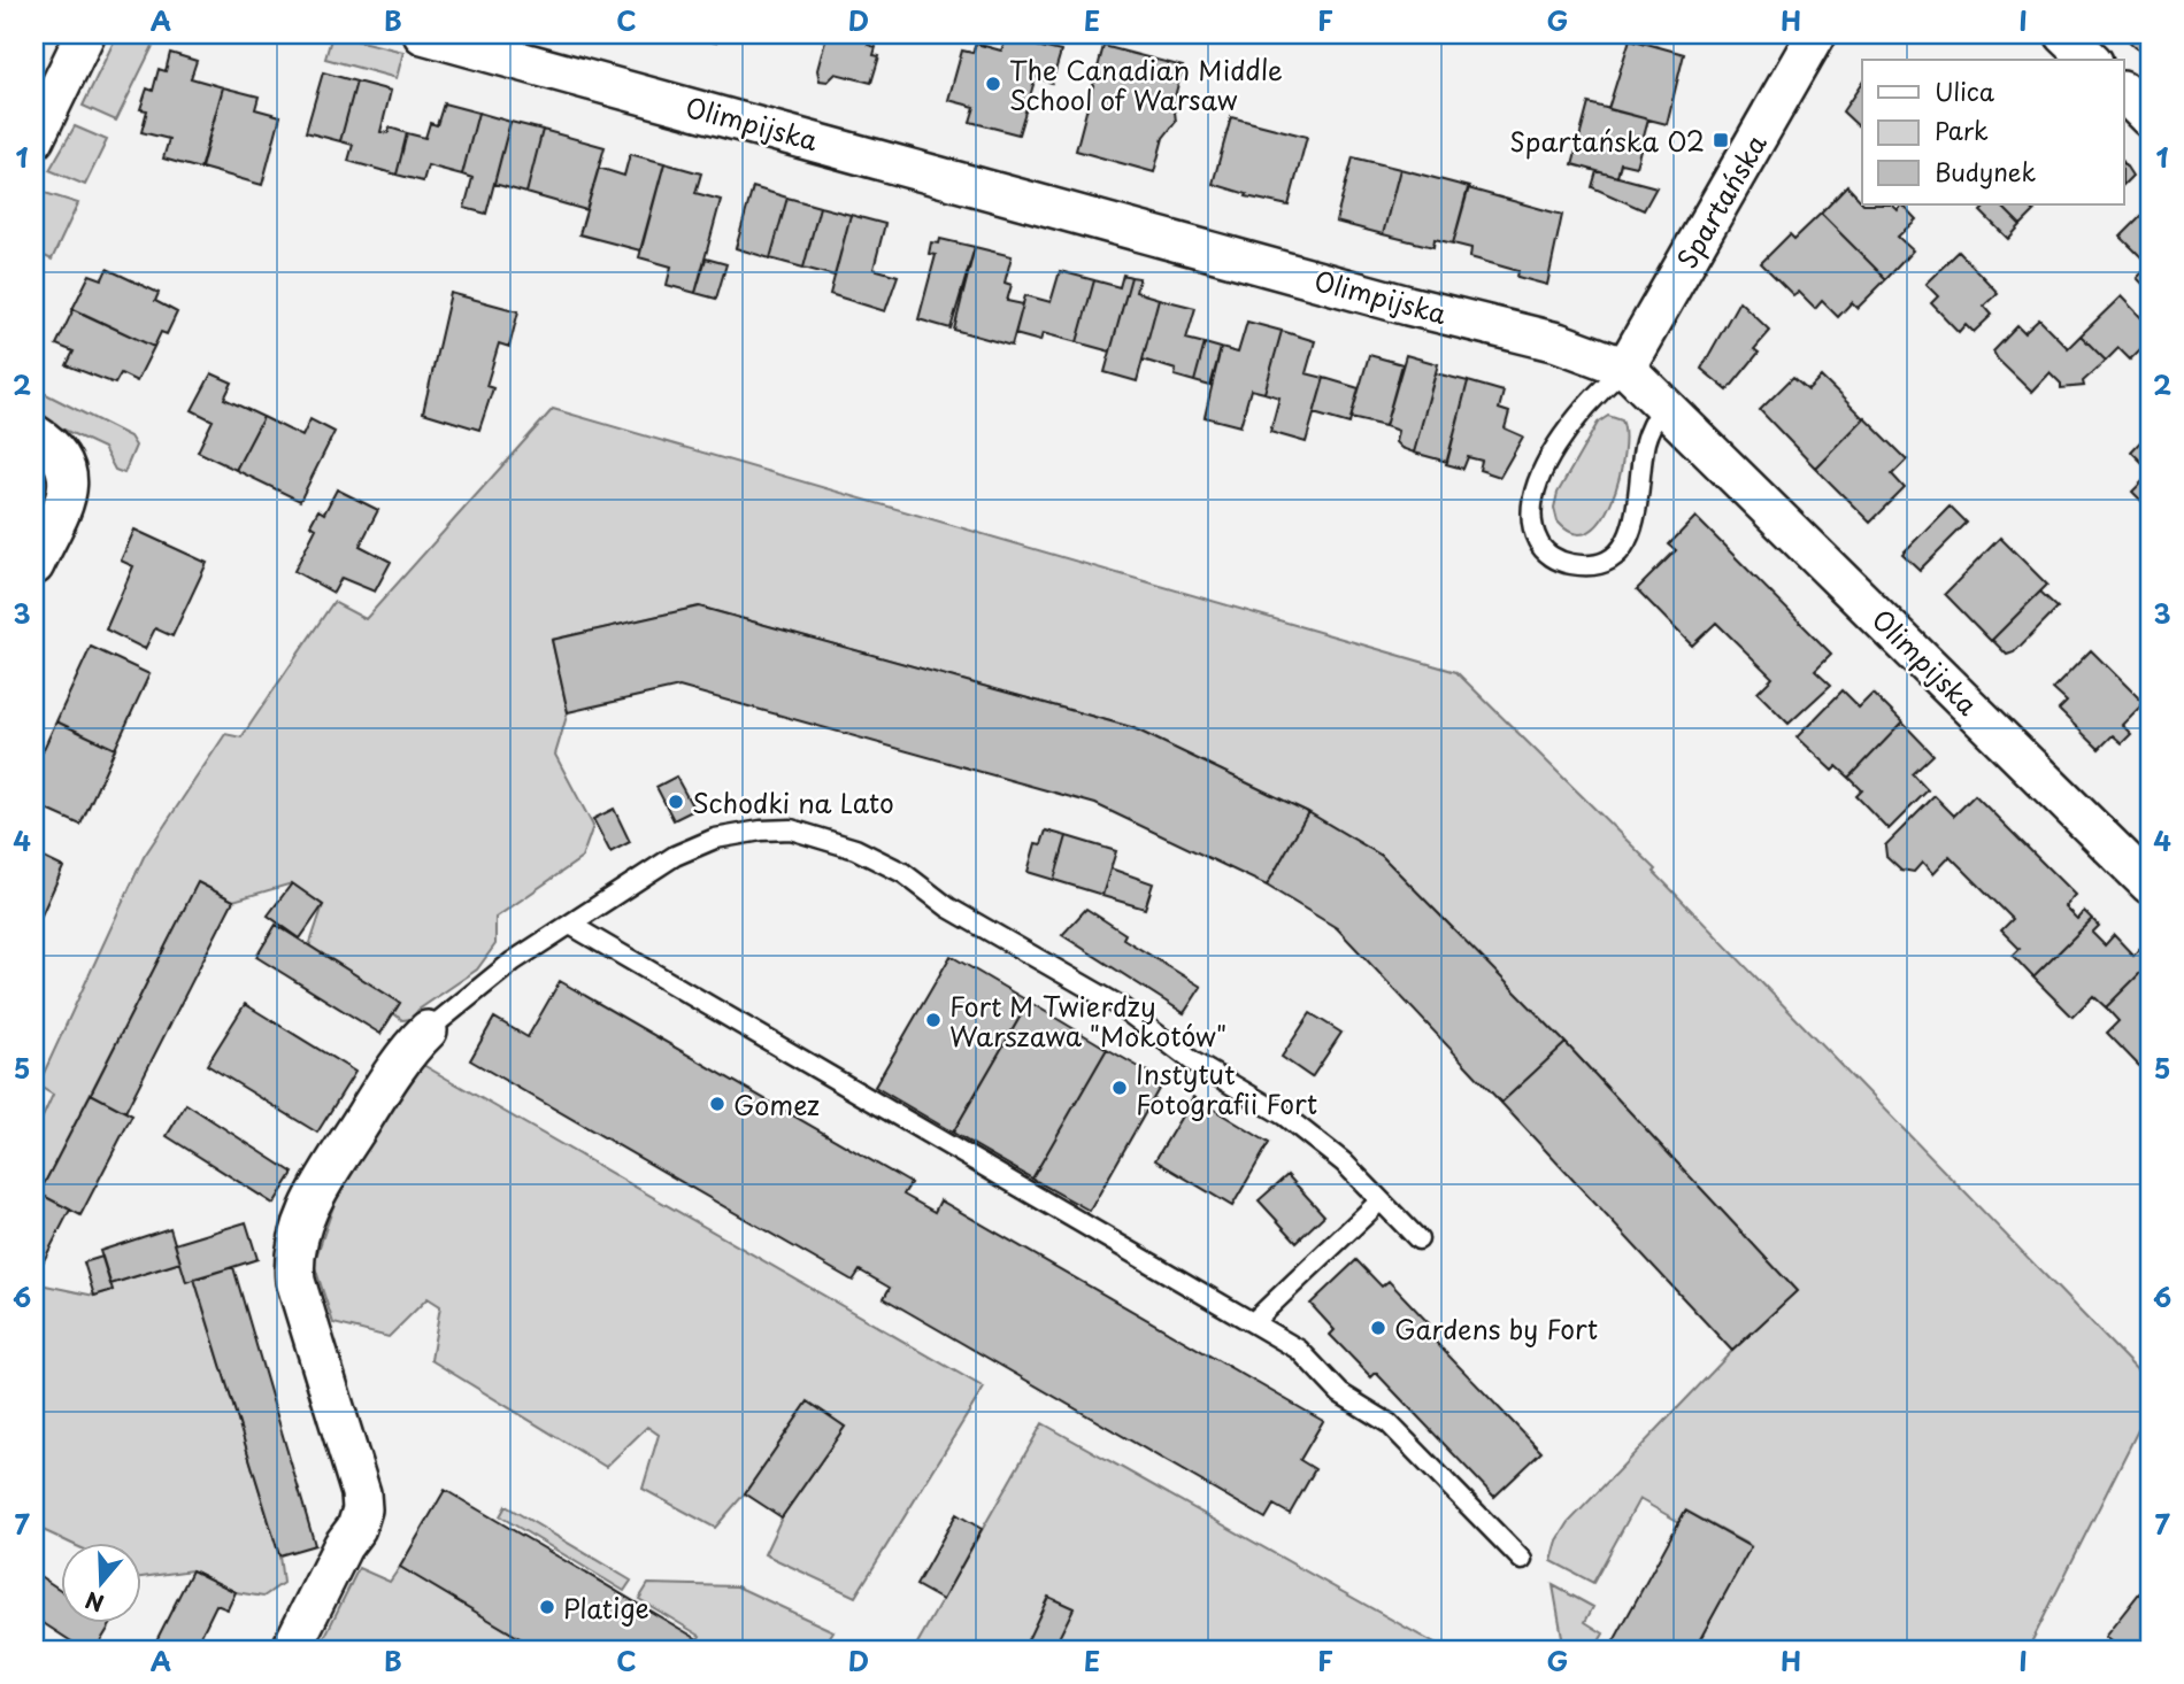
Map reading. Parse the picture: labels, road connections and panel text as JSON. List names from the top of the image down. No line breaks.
{"streets":{"street":["Olimpijska","Spartańska"]},"crossings":[["Olimpijska","Spartańska"]],"places":{"other":["The Canadian Middle School of Warsaw","Schodki na Lato","Fort M Twierdzy Warszawa \"Mokotów\"","Instytut Fotografii Fort","Gomez","Gardens by Fort","Platige"],"transit":["Spartańska 02"]},"legend":["Ulica","Park","Budynek"],"north":"bottom","grid":{"columns":["A","B","C","D","E","F","G","H","I"],"rows":["1","2","3","4","5","6","7"]}}
